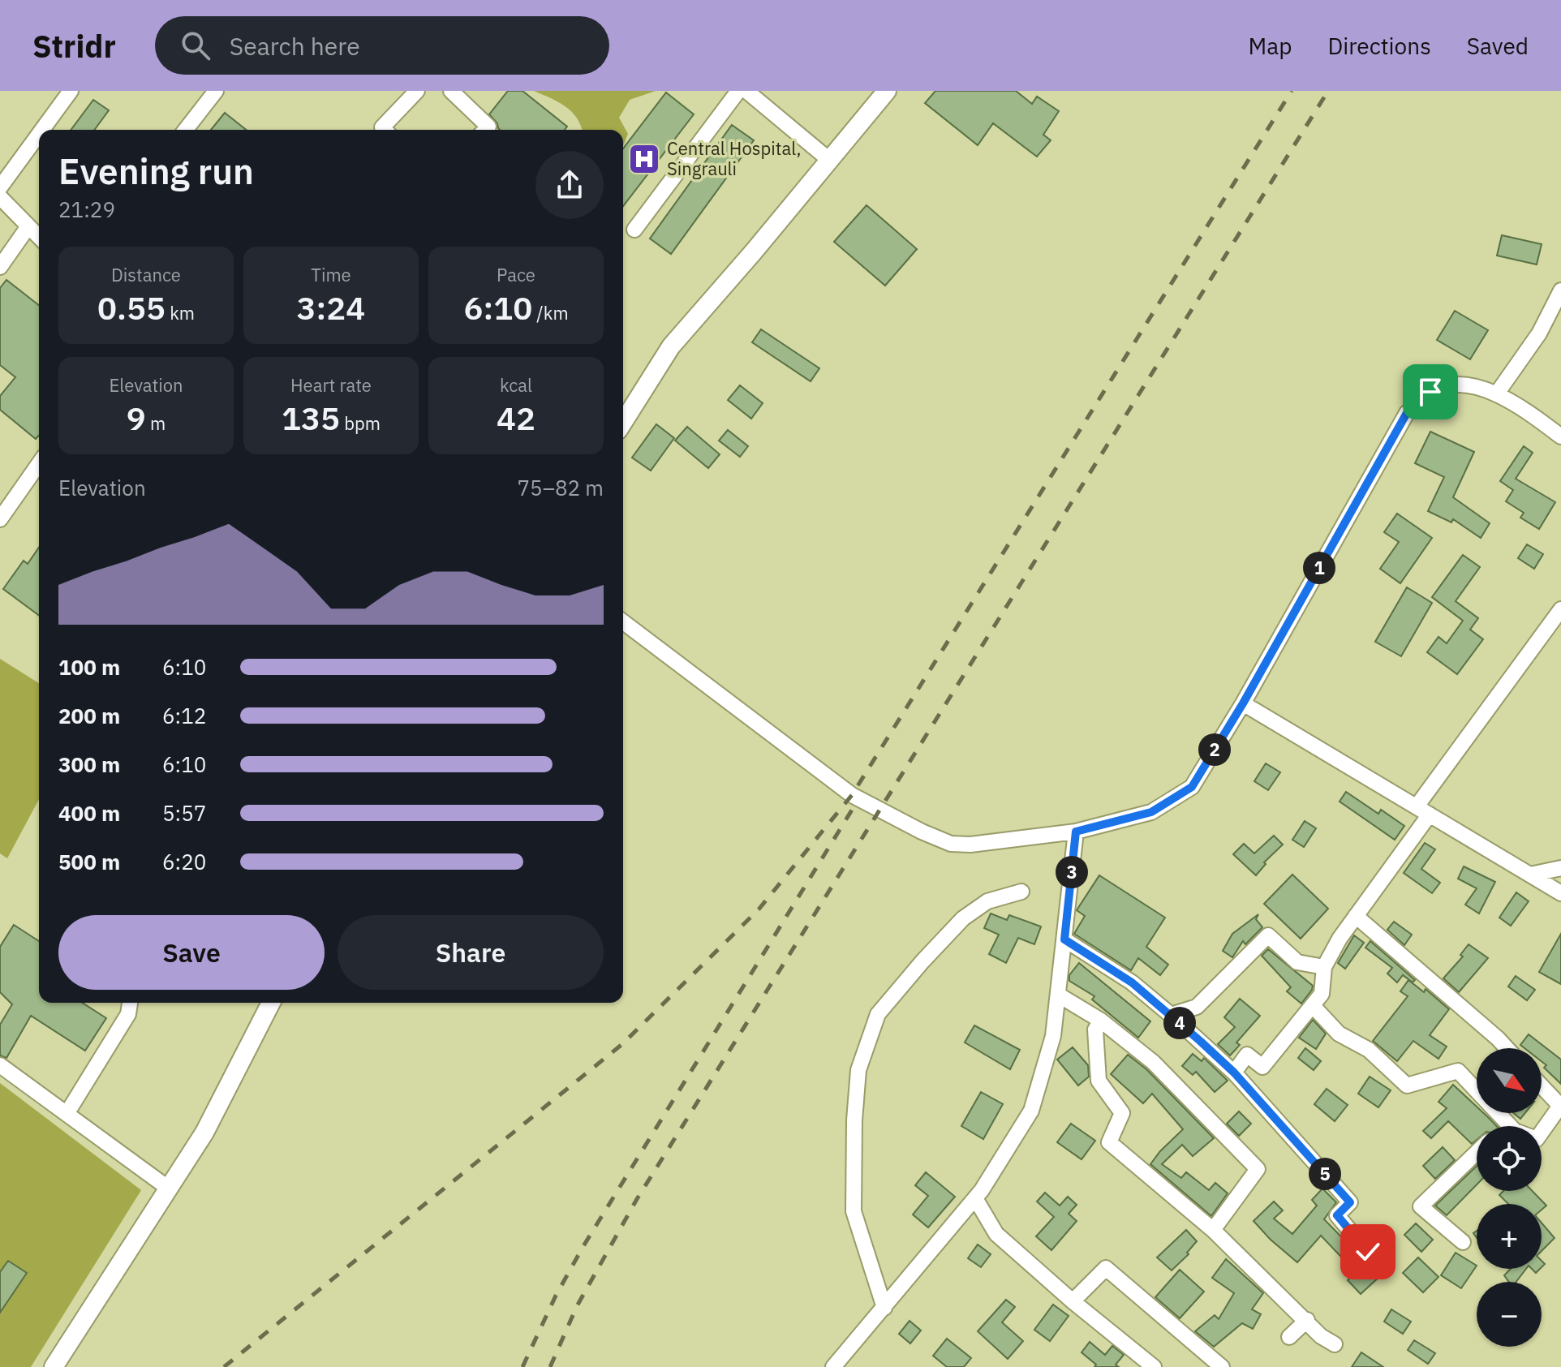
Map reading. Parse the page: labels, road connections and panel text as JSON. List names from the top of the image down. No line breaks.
{"places":{"hospital":["Central Hospital, Singrauli"]},"north":"bottom right","page":{"header":"Stridr","search":"Search here","nav":["Map","Directions","Saved"],"heading":["Evening run","21:29"],"stats":[["Distance","0.55 km"],["Time","3:24"],["Pace","6:10 /km"],["Elevation","9 m"],["Heart rate","135 bpm"],["kcal","42"]],"chart":["Elevation","75–82 m"],"pins":["1","2","3","4","5"],"list":[{"name":"100 m","note":"6:10"},{"name":"200 m","note":"6:12"},{"name":"300 m","note":"6:10"},{"name":"400 m","note":"5:57"},{"name":"500 m","note":"6:20"}],"buttons":["Save","Share"],"map_buttons":["+","−"]}}
